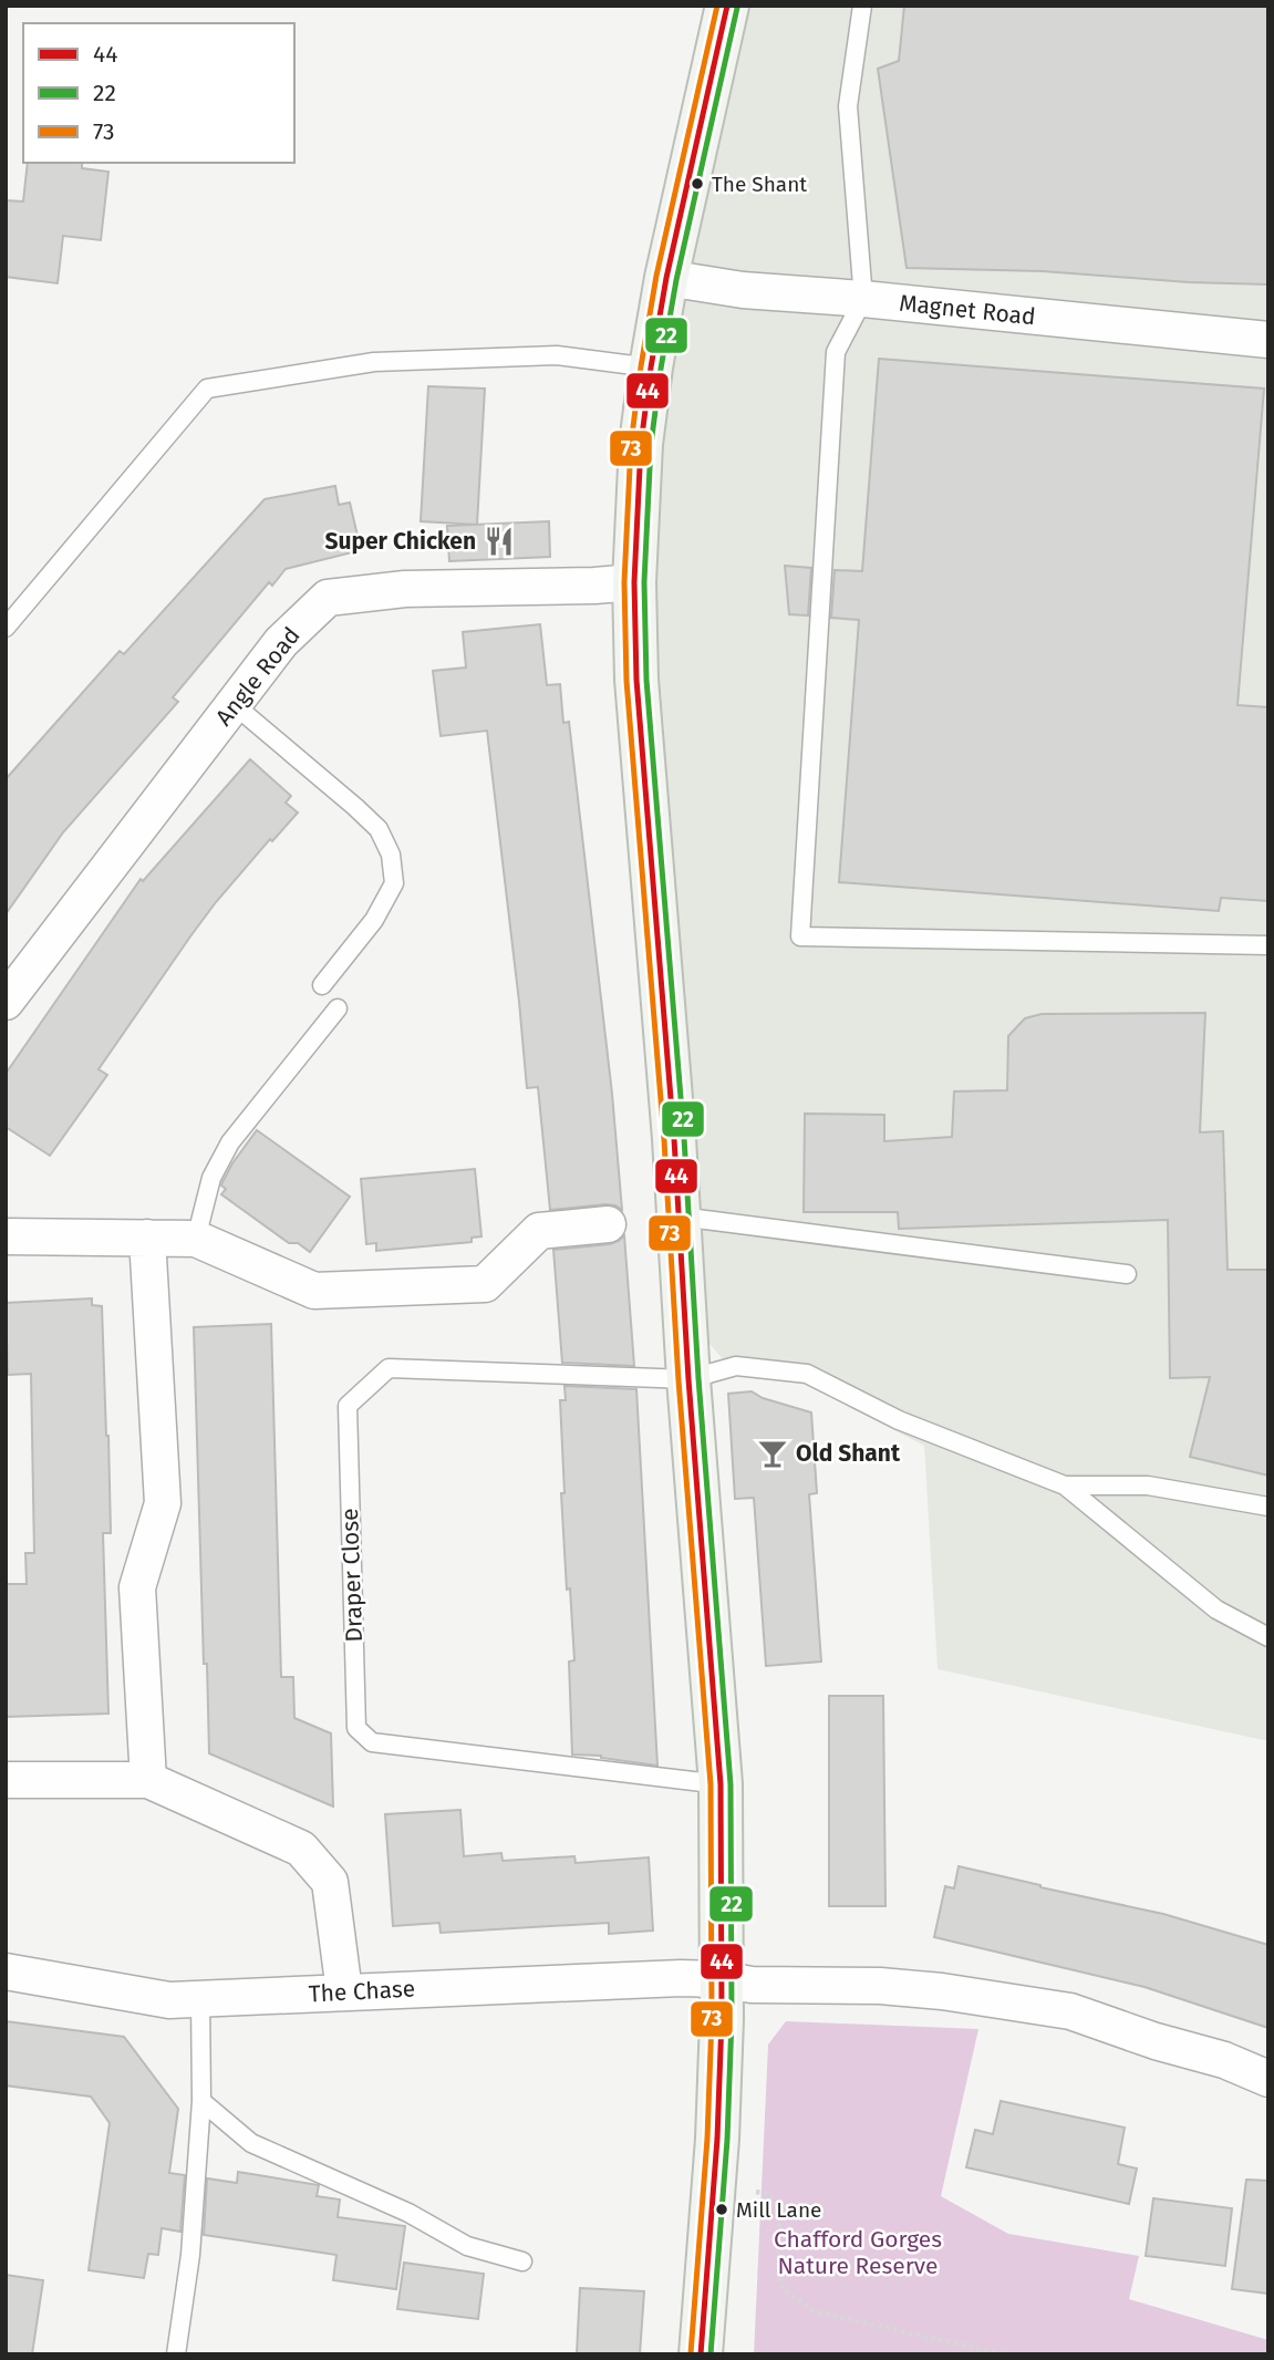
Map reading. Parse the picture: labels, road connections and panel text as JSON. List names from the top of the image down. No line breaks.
{"streets":{"street":["Magnet Road","Angle Road","The Chase"],"lane":["Draper Close"]},"parks":["Chafford Gorges Nature Reserve"],"places":{"other":["The Shant","Mill Lane"],"restaurant":["Super Chicken"],"bar":["Old Shant"]},"lines":["transit line 44","transit line 73","transit line 22"],"legend":["44","22","73"]}
